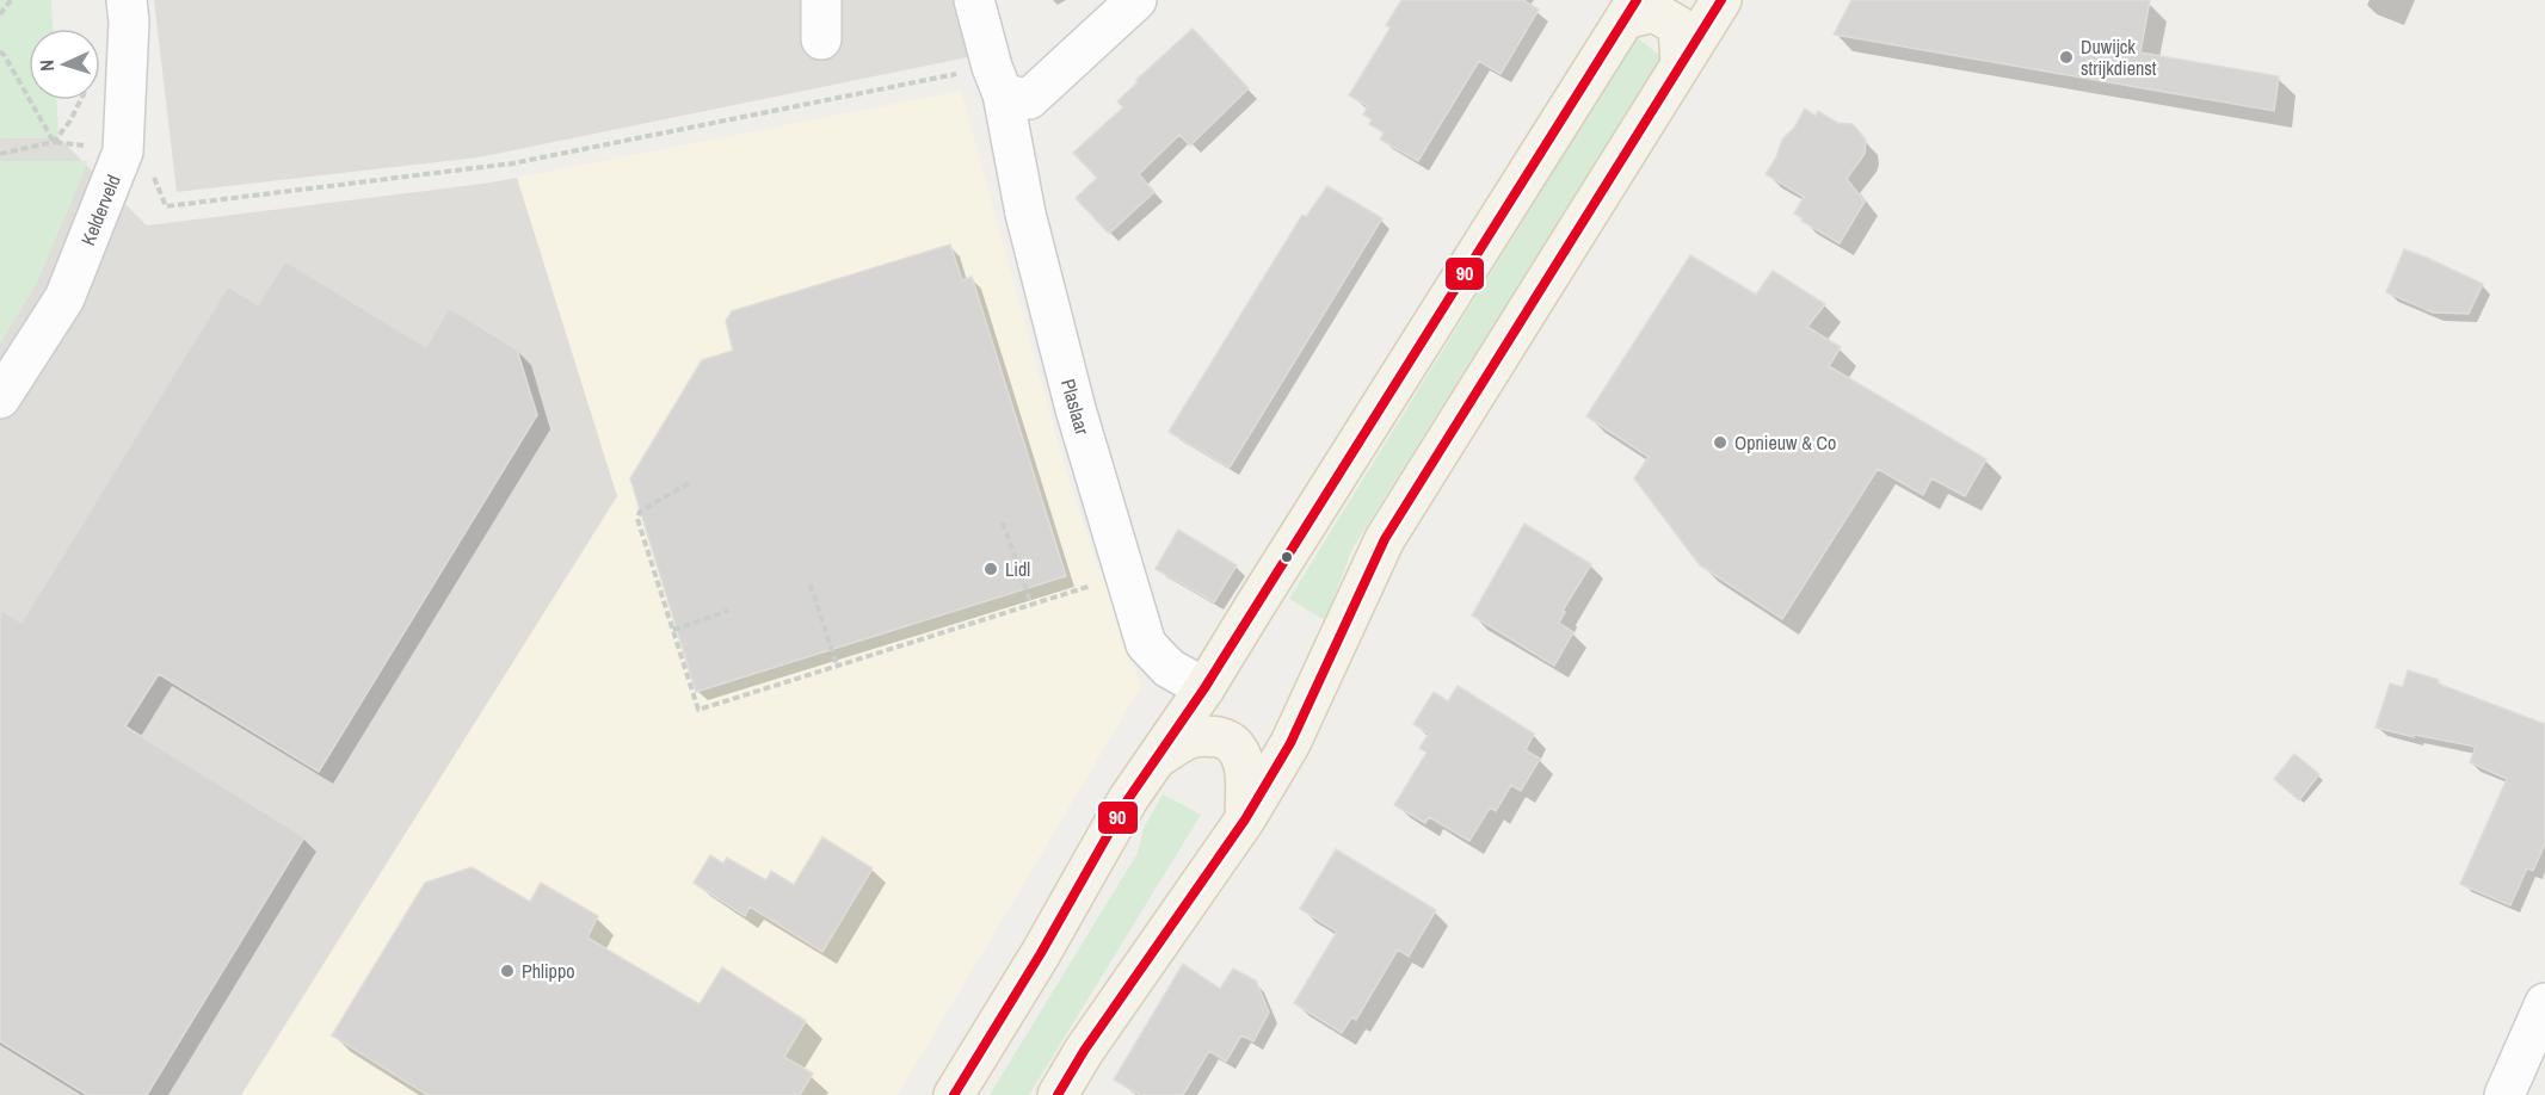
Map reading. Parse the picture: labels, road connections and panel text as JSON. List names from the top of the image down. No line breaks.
{"streets":{"street":["Kelderveld","Plaslaar"]},"places":["Duwijck strijkdienst","Opnieuw & Co","Lidl","Phlippo"],"lines":["transit line 90"],"north":"left"}
